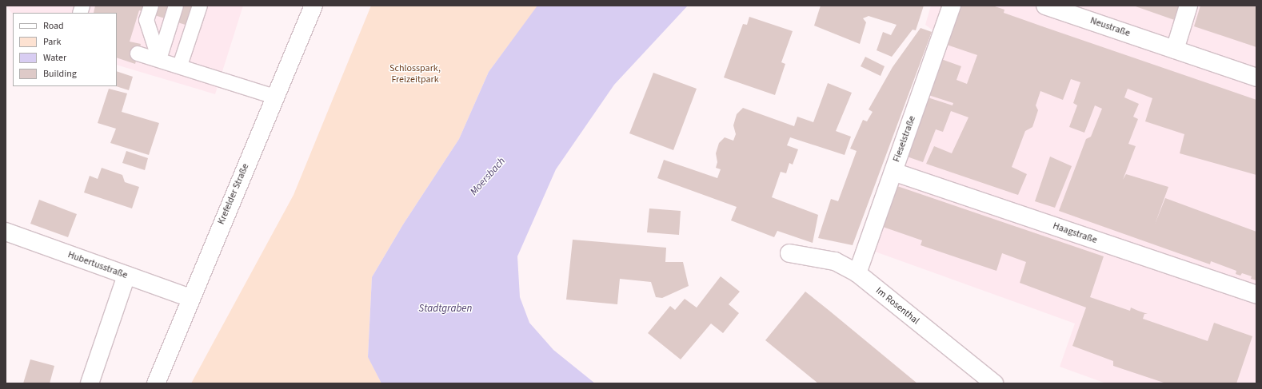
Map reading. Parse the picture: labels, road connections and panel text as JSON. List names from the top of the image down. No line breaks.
{"streets":{"street":["Neustraße","Fieselstraße","Krefelder Straße","Haagstraße","Hubertusstraße","Im Rosenthal"]},"crossings":[["Fieselstraße","Haagstraße"],["Fieselstraße","Im Rosenthal"],["Krefelder Straße","Hubertusstraße"]],"water":["Moersbach","Stadtgraben"],"parks":["Schlosspark, Freizeitpark"],"legend":["Road","Park","Water","Building"]}
